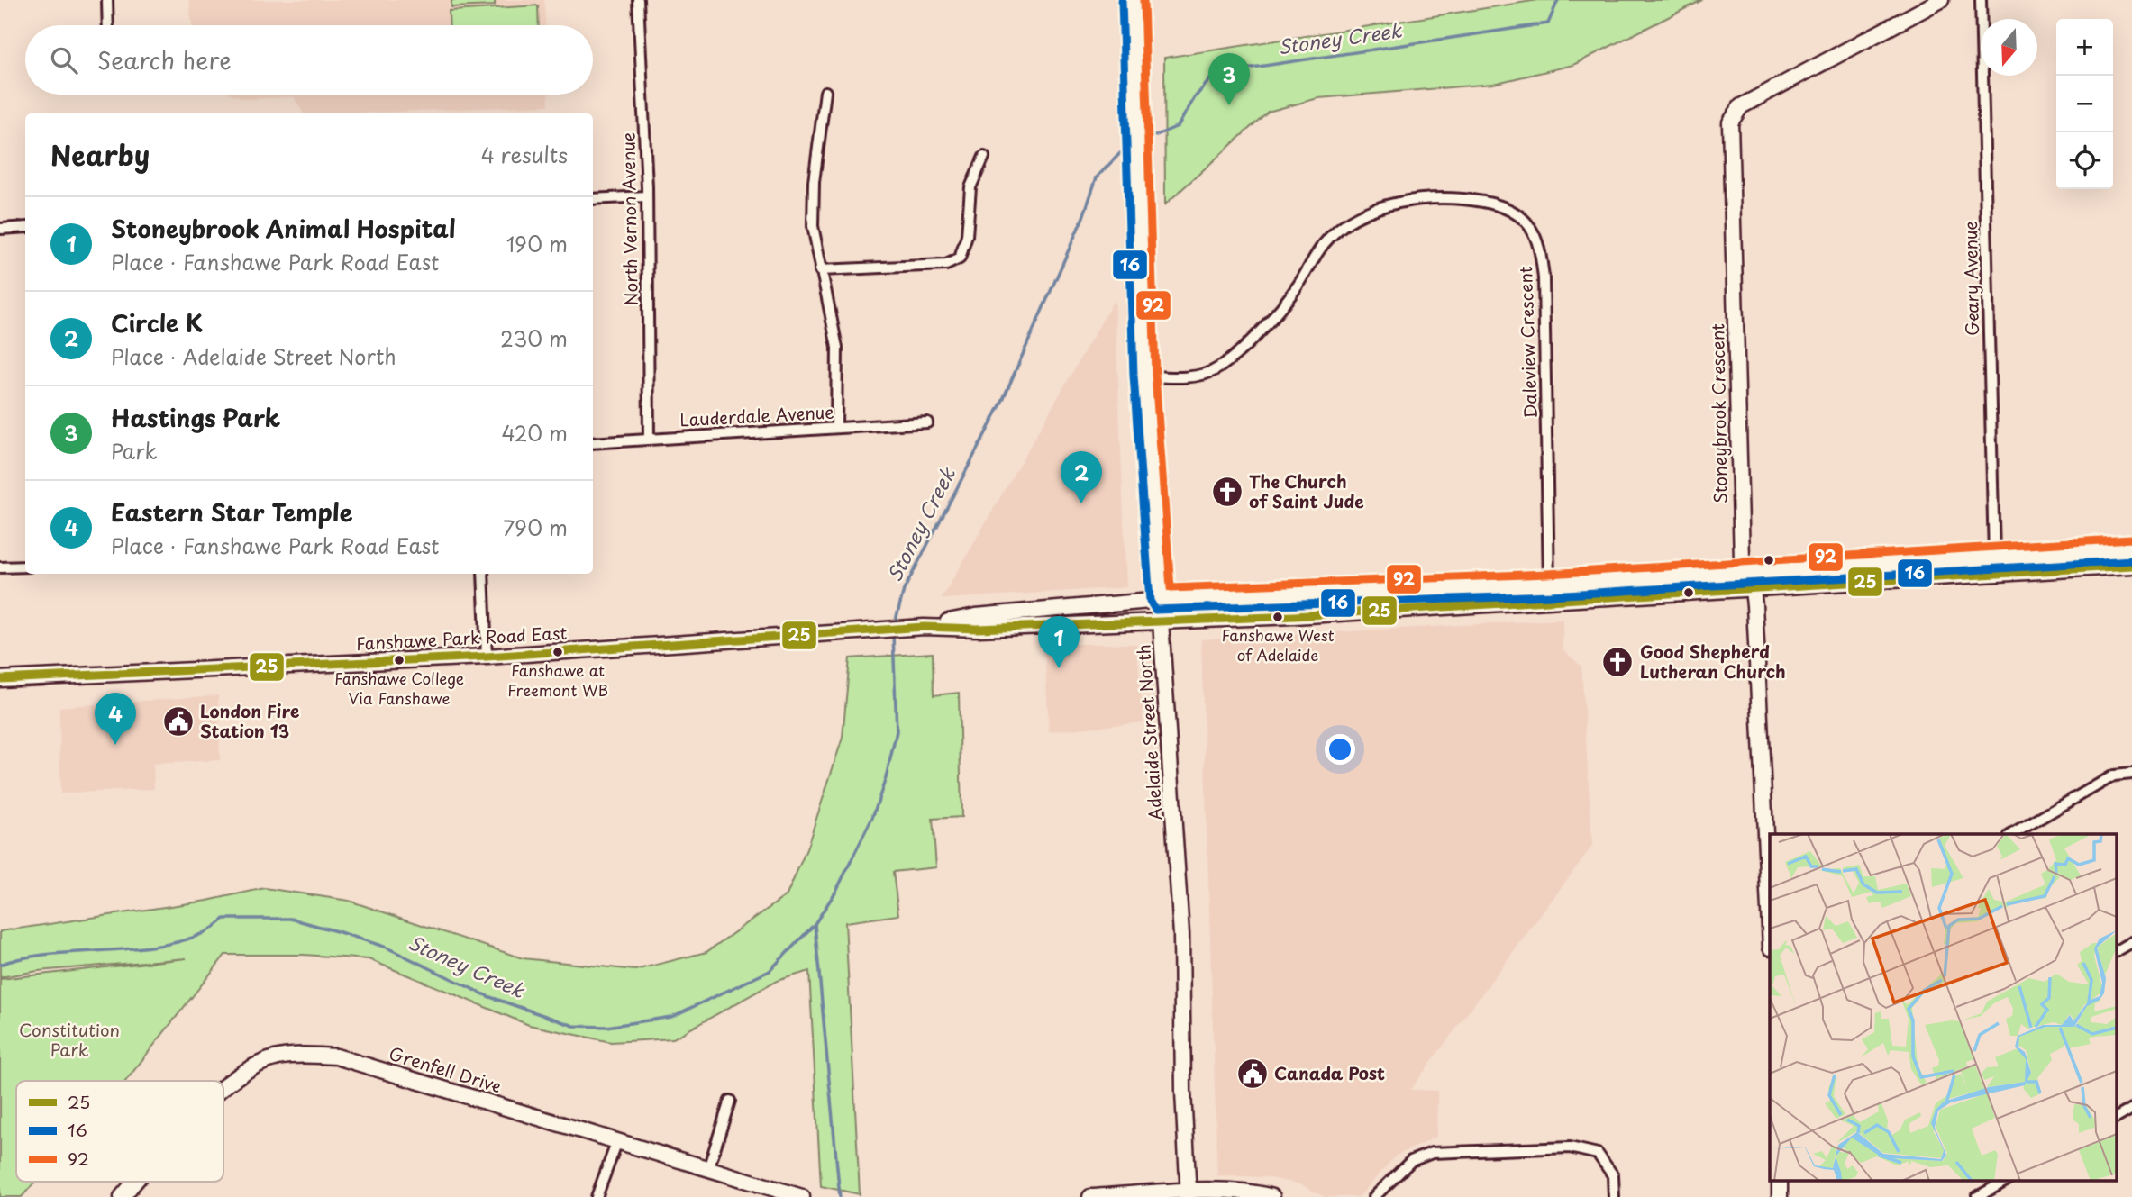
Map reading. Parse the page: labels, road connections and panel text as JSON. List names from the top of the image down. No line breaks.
{"streets":{"main road":["Stoneybrook Crescent","Fanshawe Park Road East","Adelaide Street North","Grenfell Drive"],"street":["North Vernon Avenue","Geary Avenue","Daleview Crescent","Lauderdale Avenue"]},"crossings":[["North Vernon Avenue","Lauderdale Avenue"],["Geary Avenue","Fanshawe Park Road East"],["Daleview Crescent","Fanshawe Park Road East"],["Daleview Crescent","Adelaide Street North"],["Stoneybrook Crescent","Fanshawe Park Road East"],["Fanshawe Park Road East","Adelaide Street North"]],"water":["Stoney Creek"],"parks":["Constitution Park"],"places":{"church":["The Church of Saint Jude","Good Shepherd Lutheran Church"],"other":["Fanshawe West of Adelaide","Fanshawe at Freemont WB","Fanshawe College Via Fanshawe"],"public building":["London Fire Station 13","Canada Post"]},"lines":["transit line 16","transit line 92","transit line 25"],"legend":["25","16","92"],"north":"bottom","page":{"map_buttons":["+","−"],"search":"Search here","pins":["3","2","1","4"],"heading":["Nearby","4 results"],"list":[{"mark":"1","name":"Stoneybrook Animal Hospital","note":"Place · Fanshawe Park Road East","value":"190 m"},{"mark":"2","name":"Circle K","note":"Place · Adelaide Street North","value":"230 m"},{"mark":"3","name":"Hastings Park","note":"Park","value":"420 m"},{"mark":"4","name":"Eastern Star Temple","note":"Place · Fanshawe Park Road East","value":"790 m"}]}}
